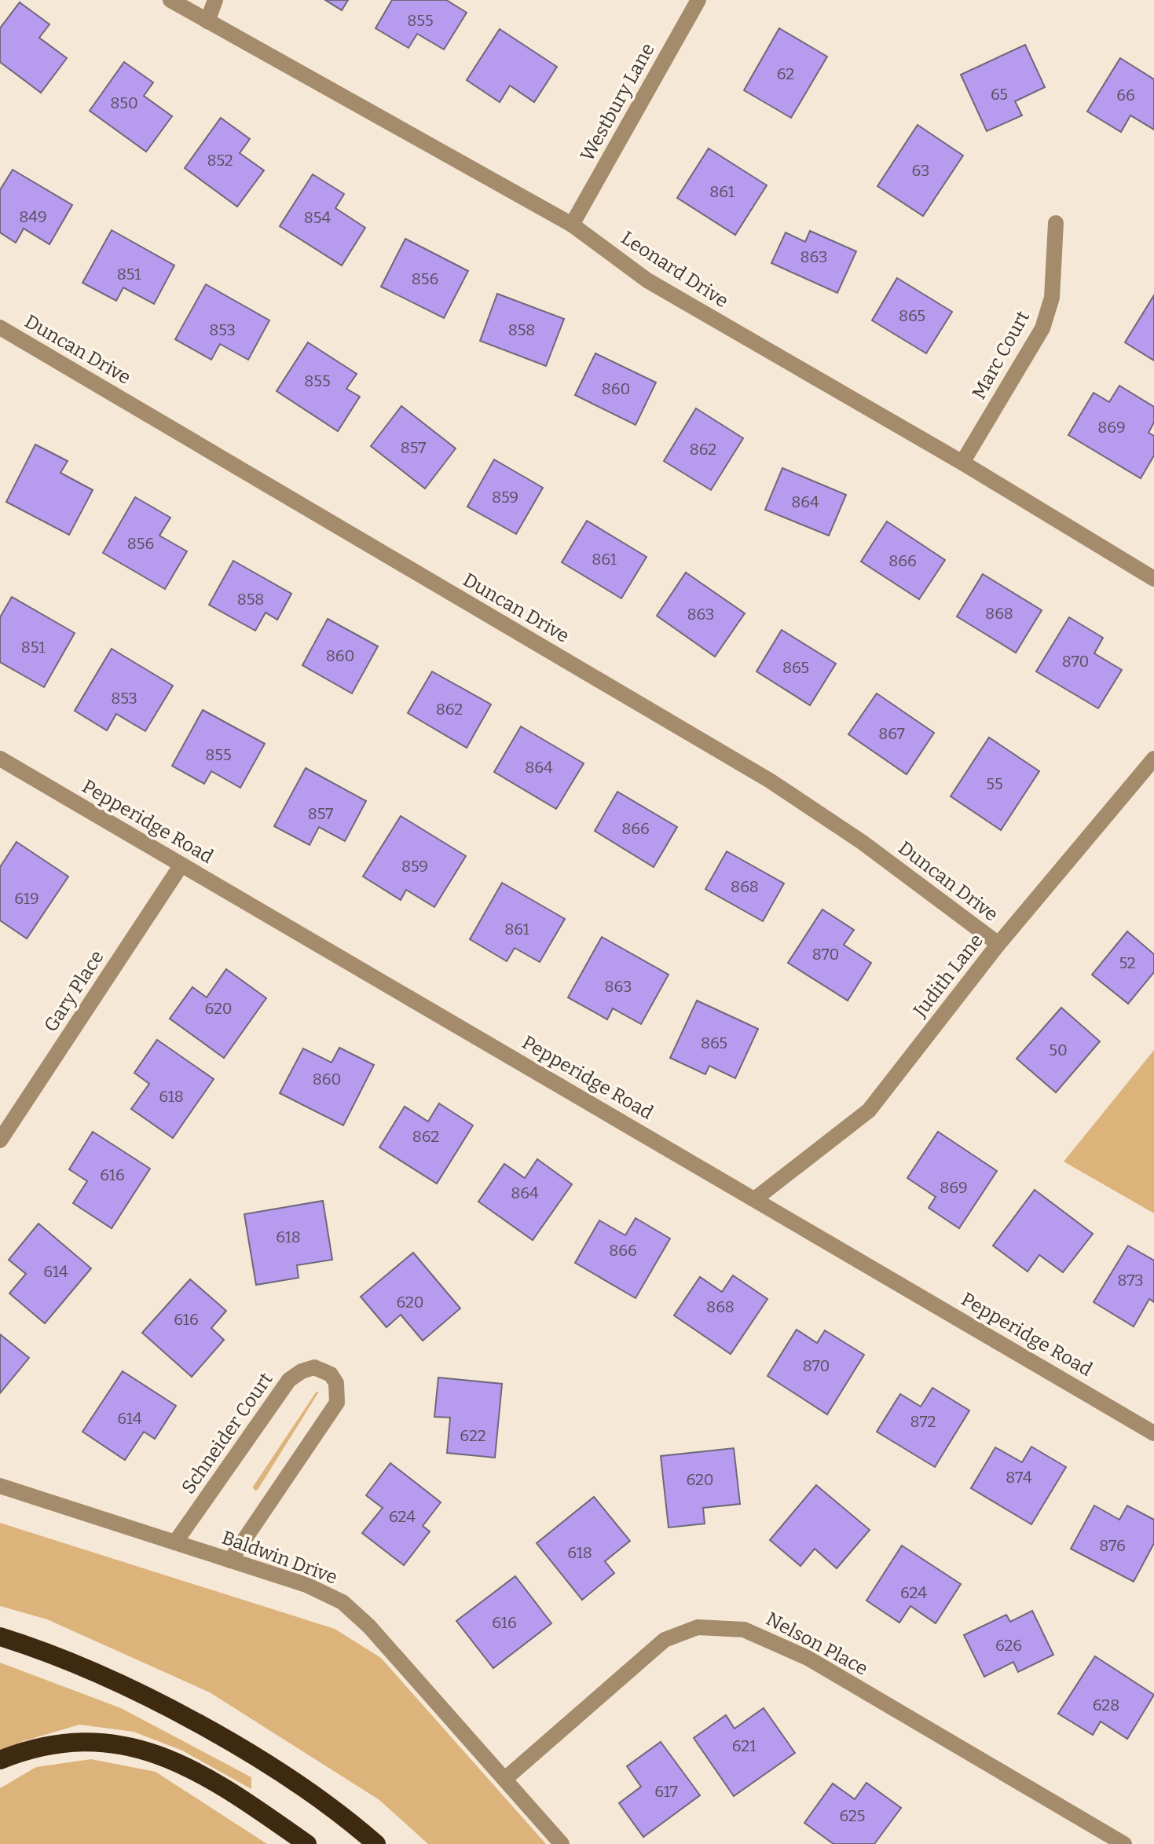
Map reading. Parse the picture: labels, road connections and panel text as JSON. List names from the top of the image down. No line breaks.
{"streets":{"street":["Westbury Lane","Leonard Drive","Duncan Drive","Marc Court","Pepperidge Road","Judith Lane","Gary Place","Schneider Court","Baldwin Drive","Nelson Place"]},"crossings":[["Westbury Lane","Leonard Drive"],["Leonard Drive","Marc Court"],["Duncan Drive","Judith Lane"],["Pepperidge Road","Judith Lane"],["Pepperidge Road","Gary Place"],["Schneider Court","Baldwin Drive"],["Baldwin Drive","Nelson Place"]],"house_numbers":["855","62","65","66","850","852","63","861","849","854","863","851","856","865","853","858","855","860","869","857","862","859","864","856","861","866","858","868","863","851","860","870","865","853","862","867","855","864","55","857","866","859","868","619","861","870","52","863","620","865","50","860","618","862","616","869","864","618","866","614","873","620","868","616","870","614","872","622","874","620","624","876","618","624","616","626","628","621","617","625"]}
